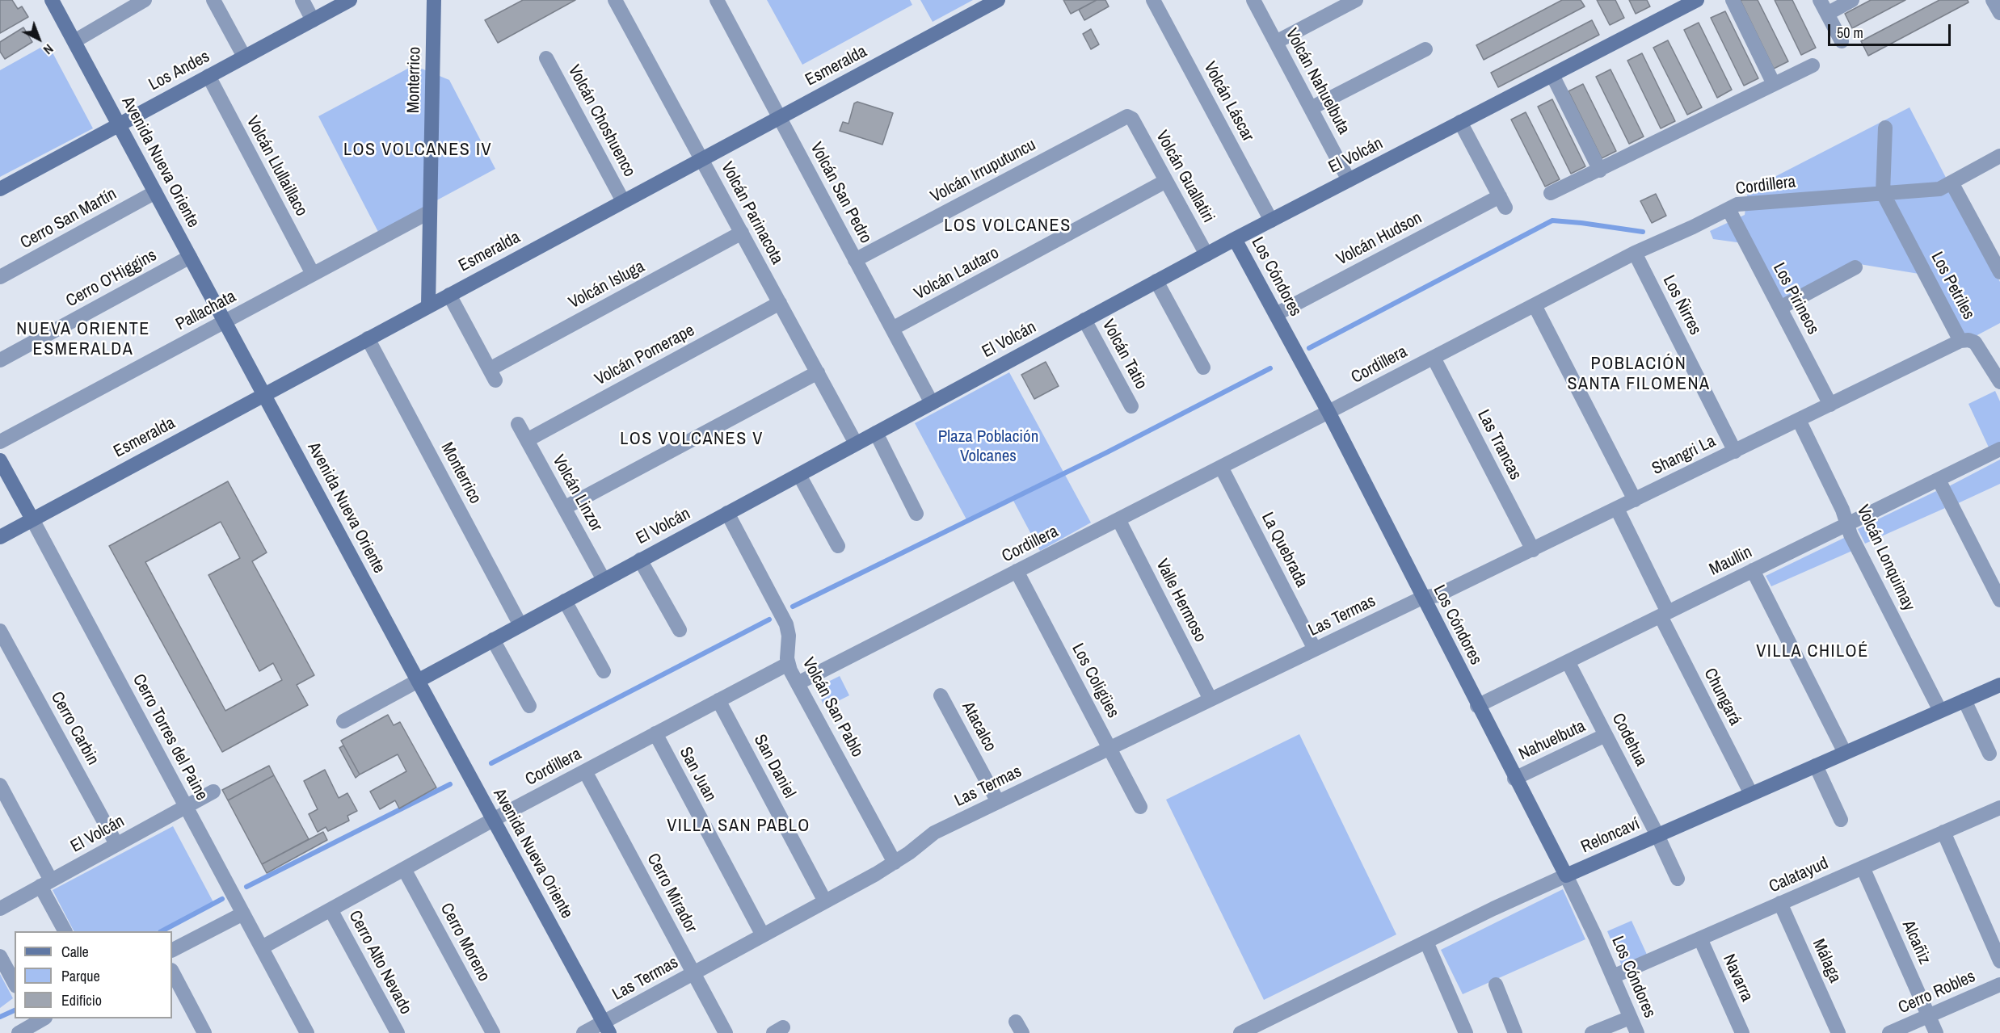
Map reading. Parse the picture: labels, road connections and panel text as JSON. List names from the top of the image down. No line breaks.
{"streets":{"street":["Esmeralda","Los Andes","Monterrico","Volcán Nahuelbuta","Volcán Láscar","Volcán Choshuenco","El Volcán","Avenida Nueva Oriente","Volcán Llullaillaco","Volcán Irruputuncu","Volcán Guallatiri","Cordillera","Volcán San Pedro","Volcán Parinacota","Cerro San Martín","Volcán Hudson","Volcán Lautaro","Los Cóndores","Cerro O'Higgins","Volcán Isluga","Los Petriles","Los Pirineos","Los Ñirres","Pallachata","Volcán Tatio","Volcán Pomerape","Las Trancas","Shangri La","Volcán Linzor","La Quebrada","Volcán Lonquimay","Maullin","Valle Hermoso","Las Termas","Los Coligües","Chungará","Volcán San Pablo","Atacalco","Cerro Carbin","Cerro Torres del Paine","Codehua","Nahuelbuta","San Daniel","San Juan","Reloncaví","Calatayud","Cerro Mirador","Cerro Moreno","Alcañiz","Málaga","Cerro Alto Nevado","Navarra","Cerro Robles"]},"crossings":[["Esmeralda","Monterrico"],["Esmeralda","Volcán Choshuenco"],["Esmeralda","Avenida Nueva Oriente"],["Esmeralda","Volcán San Pedro"],["Esmeralda","Volcán Parinacota"],["Esmeralda","Volcán Isluga"],["Esmeralda","Cerro Torres del Paine"],["Los Andes","Avenida Nueva Oriente"],["Los Andes","Volcán Llullaillaco"],["Monterrico","El Volcán"],["Monterrico","Pallachata"],["Volcán Nahuelbuta","El Volcán"],["Volcán Láscar","El Volcán"],["El Volcán","Avenida Nueva Oriente"],["El Volcán","Volcán Guallatiri"],["El Volcán","Volcán San Pedro"],["El Volcán","Volcán Parinacota"],["El Volcán","Volcán Hudson"],["El Volcán","Los Cóndores"],["El Volcán","Volcán Tatio"],["El Volcán","Volcán Linzor"],["El Volcán","Volcán San Pablo"],["El Volcán","Cerro Carbin"],["El Volcán","Cerro Torres del Paine"],["Avenida Nueva Oriente","Cordillera"],["Avenida Nueva Oriente","Cerro San Martín"],["Avenida Nueva Oriente","Cerro O'Higgins"],["Avenida Nueva Oriente","Pallachata"],["Avenida Nueva Oriente","Las Termas"],["Volcán Llullaillaco","Pallachata"],["Volcán Irruputuncu","Volcán Guallatiri"],["Volcán Irruputuncu","Volcán San Pedro"],["Volcán Guallatiri","Volcán Lautaro"],["Cordillera","Los Cóndores"],["Cordillera","Los Petriles"],["Cordillera","Los Pirineos"],["Cordillera","Los Ñirres"],["Cordillera","Las Trancas"],["Cordillera","La Quebrada"],["Cordillera","Valle Hermoso"],["Cordillera","Los Coligües"],["Cordillera","Volcán San Pablo"],["Cordillera","Cerro Torres del Paine"],["Cordillera","San Daniel"],["Cordillera","San Juan"],["Cordillera","Cerro Mirador"],["Cordillera","Cerro Moreno"],["Cordillera","Cerro Alto Nevado"],["Volcán San Pedro","Volcán Lautaro"],["Volcán Parinacota","Volcán Isluga"],["Volcán Parinacota","Volcán Pomerape"],["Volcán Hudson","Los Cóndores"],["Los Cóndores","Shangri La"],["Los Cóndores","Maullin"],["Los Cóndores","Las Termas"],["Los Cóndores","Nahuelbuta"],["Los Cóndores","Reloncaví"],["Los Cóndores","Calatayud"],["Los Petriles","Shangri La"],["Los Pirineos","Shangri La"],["Los Ñirres","Shangri La"],["Volcán Pomerape","Volcán Linzor"],["Las Trancas","Shangri La"],["Shangri La","Volcán Lonquimay"],["Shangri La","Las Termas"],["Shangri La","Chungará"],["La Quebrada","Las Termas"],["Volcán Lonquimay","Maullin"],["Volcán Lonquimay","Reloncaví"],["Maullin","Chungará"],["Maullin","Codehua"],["Valle Hermoso","Las Termas"],["Las Termas","Los Coligües"],["Las Termas","Volcán San Pablo"],["Las Termas","Atacalco"],["Las Termas","San Daniel"],["Las Termas","San Juan"],["Las Termas","Cerro Mirador"],["Chungará","Reloncaví"],["Codehua","Nahuelbuta"],["Codehua","Reloncaví"],["Calatayud","Alcañiz"],["Calatayud","Málaga"],["Calatayud","Navarra"],["Alcañiz","Cerro Robles"]],"districts":["LOS VOLCANES IV","LOS VOLCANES","NUEVA ORIENTE ESMERALDA","POBLACIÓN SANTA FILOMENA","LOS VOLCANES V","VILLA CHILOÉ","VILLA SAN PABLO"],"parks":["Plaza Población Volcanes"],"legend":["Calle","Parque","Edificio"],"scale_bar":"50 m","north":"bottom right"}
